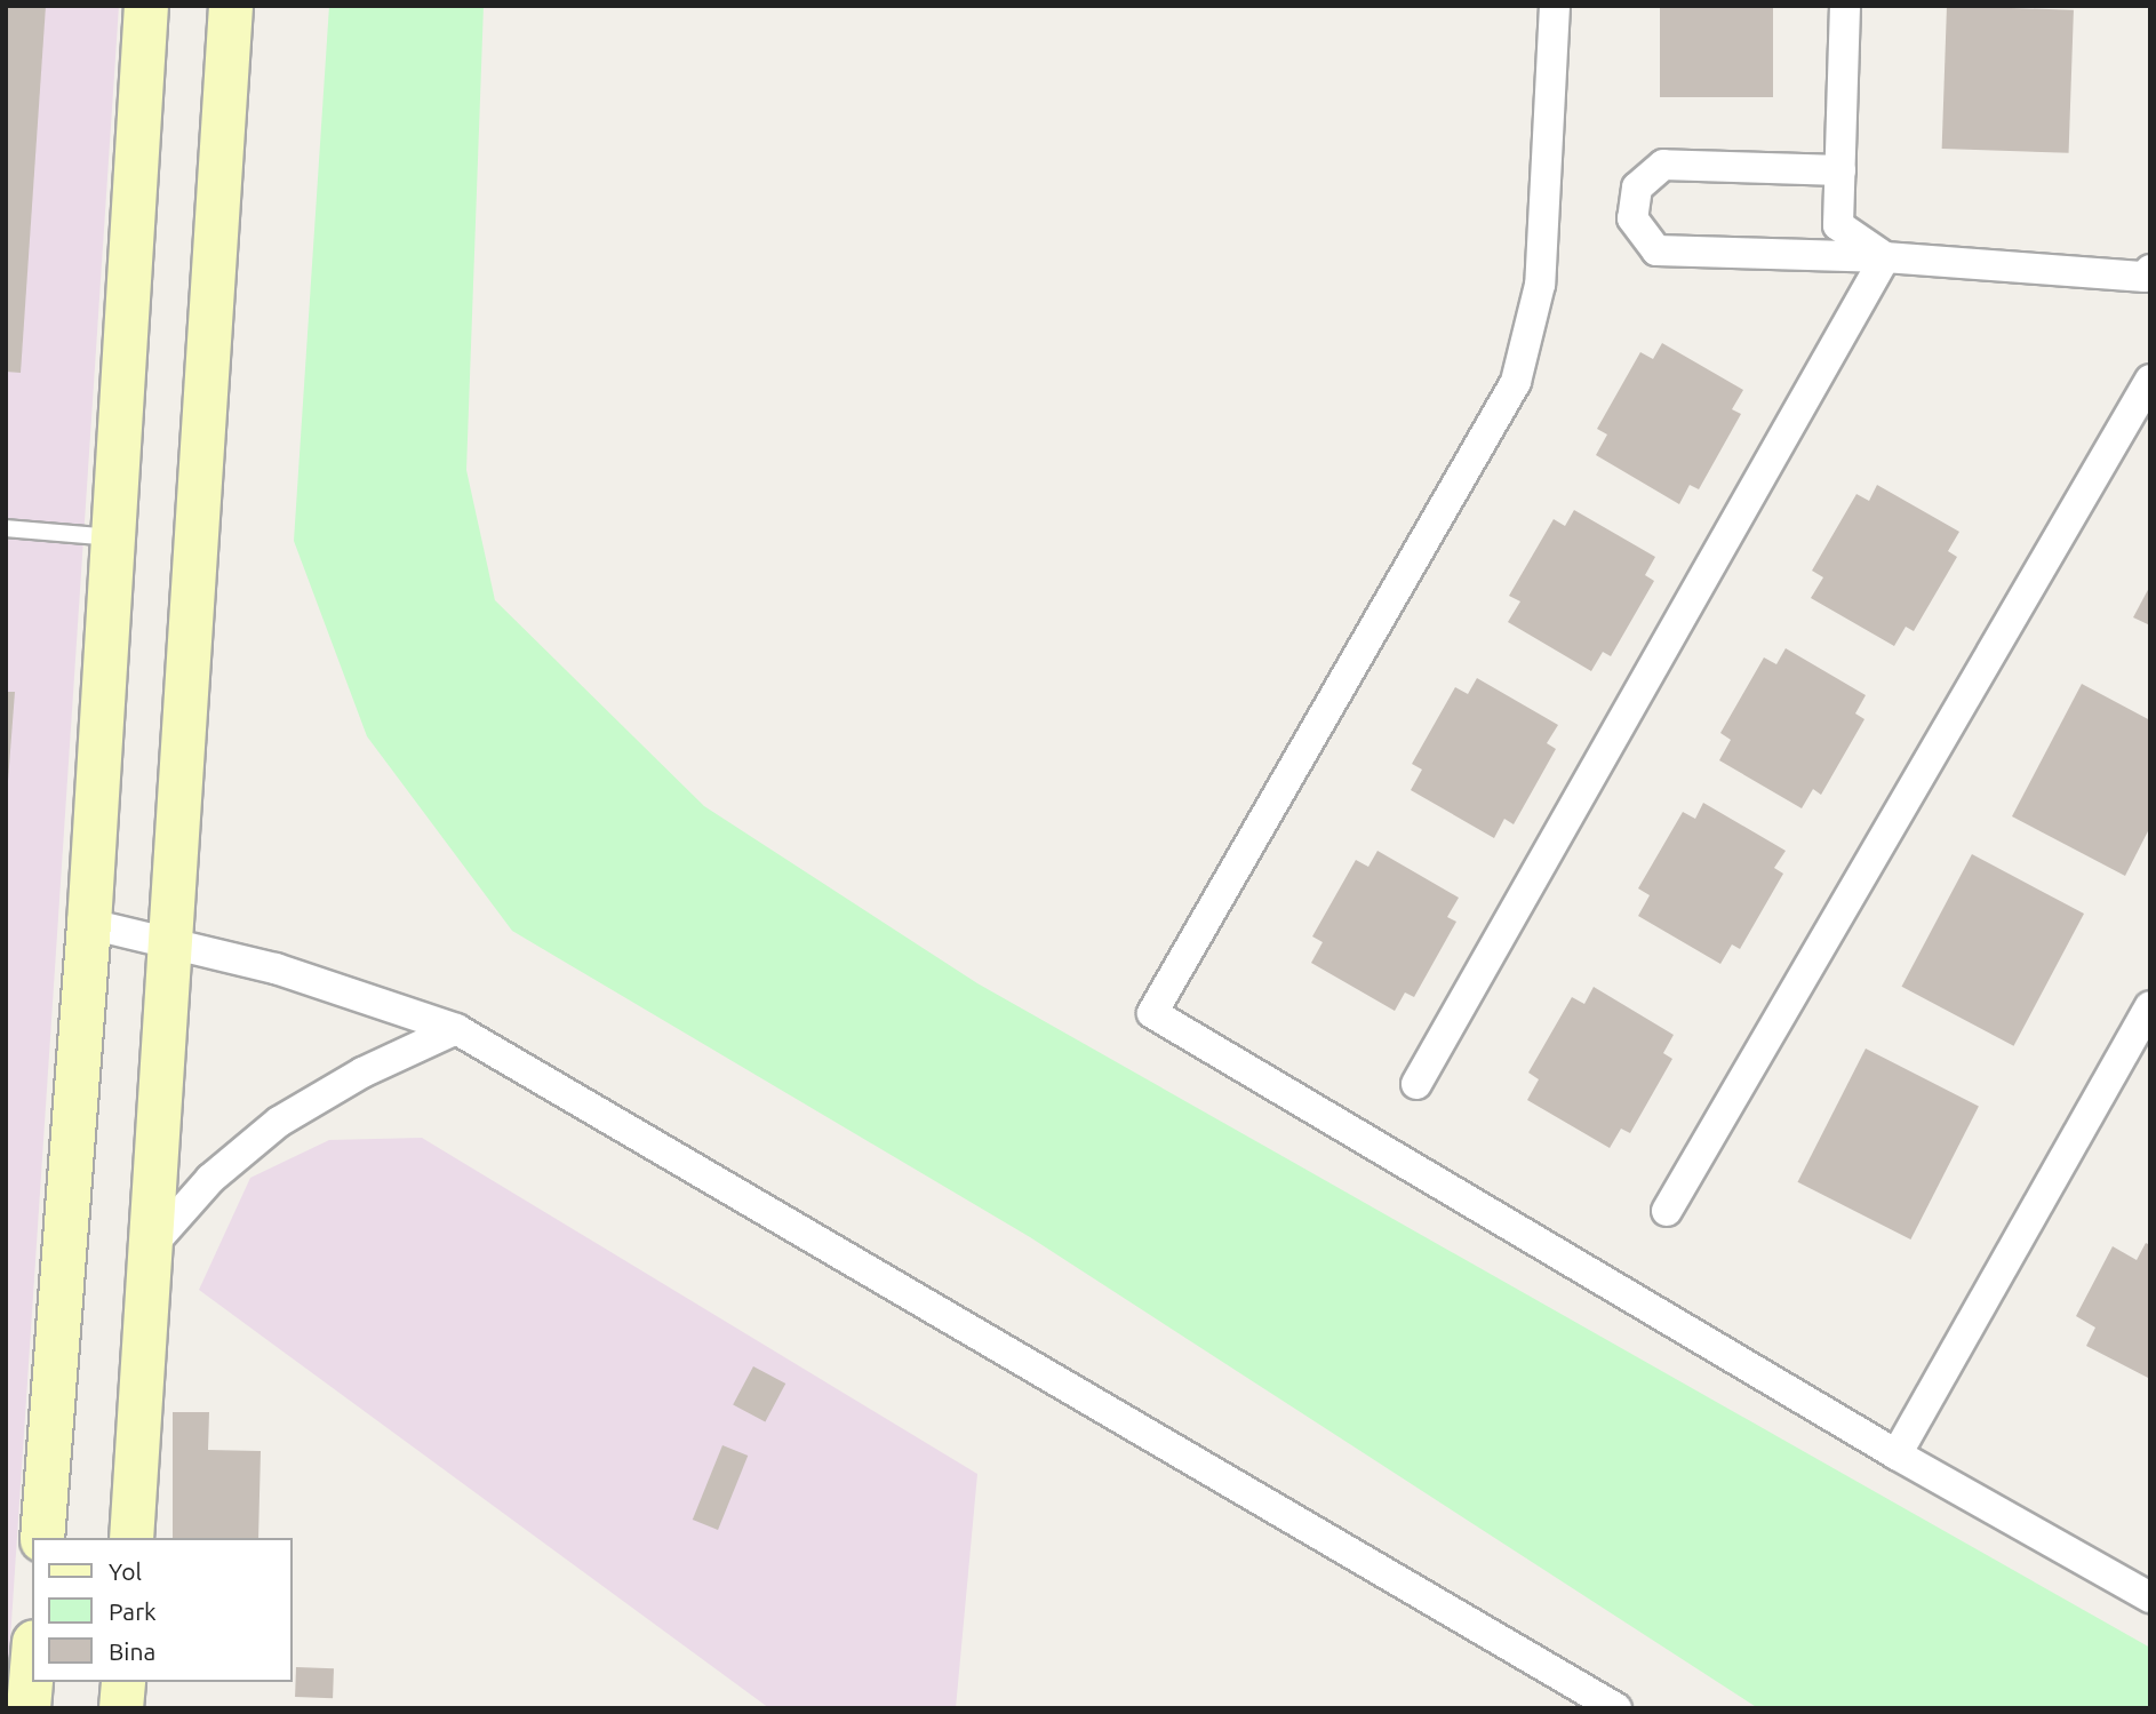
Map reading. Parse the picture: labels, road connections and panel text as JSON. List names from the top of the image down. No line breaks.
{"legend":["Yol","Park","Bina"]}
